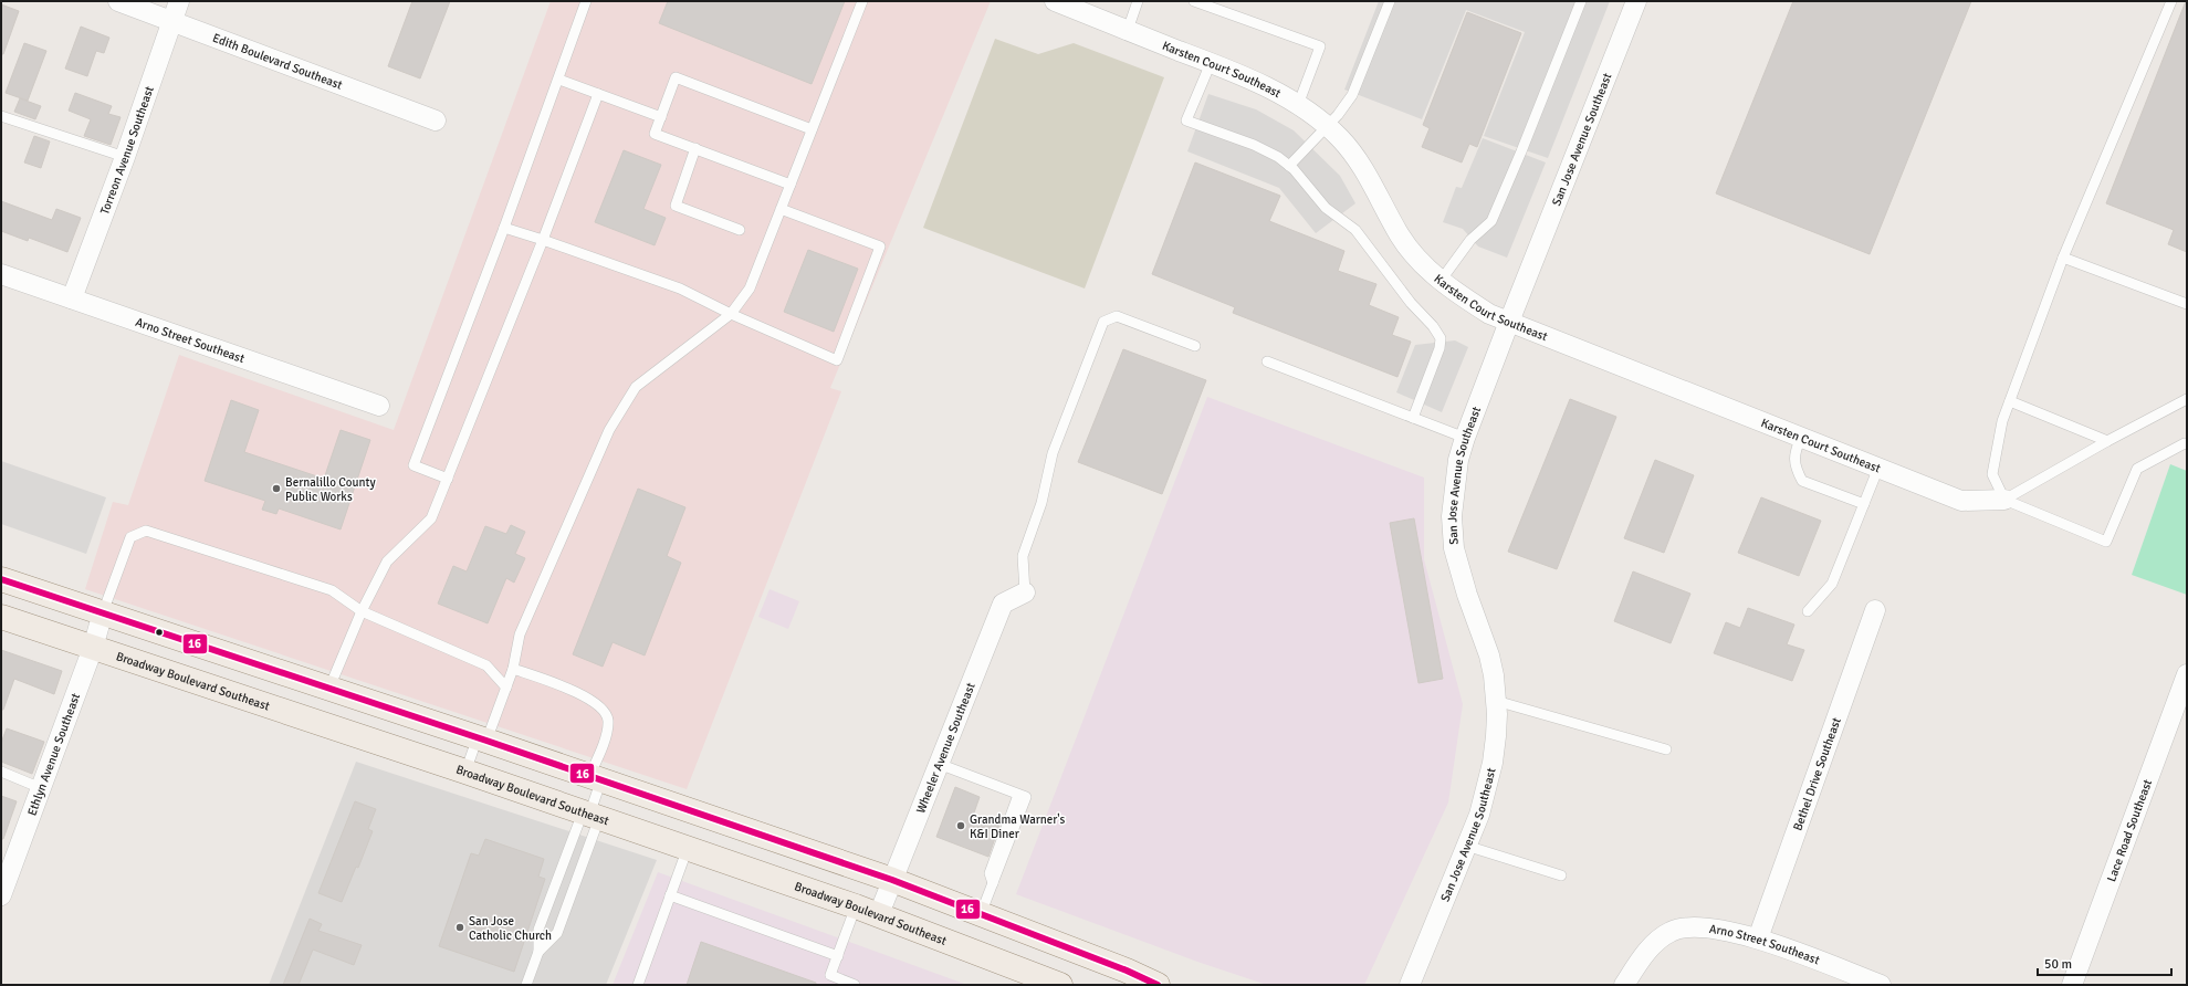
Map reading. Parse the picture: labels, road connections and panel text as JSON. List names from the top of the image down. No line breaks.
{"streets":{"main road":["Broadway Boulevard Southeast"],"street":["Edith Boulevard Southeast","Karsten Court Southeast","San Jose Avenue Southeast","Torreon Avenue Southeast","Arno Street Southeast","Wheeler Avenue Southeast","Ethlyn Avenue Southeast","Bethel Drive Southeast","Lace Road Southeast"]},"crossings":[["Edith Boulevard Southeast","Torreon Avenue Southeast"],["Karsten Court Southeast","San Jose Avenue Southeast"],["Torreon Avenue Southeast","Arno Street Southeast"],["Arno Street Southeast","Bethel Drive Southeast"],["Broadway Boulevard Southeast","Wheeler Avenue Southeast"],["Broadway Boulevard Southeast","Ethlyn Avenue Southeast"]],"places":["Bernalillo County Public Works","Grandma Warner's K&I Diner","San Jose Catholic Church"],"lines":["transit line 16"],"scale_bar":"50 m"}
